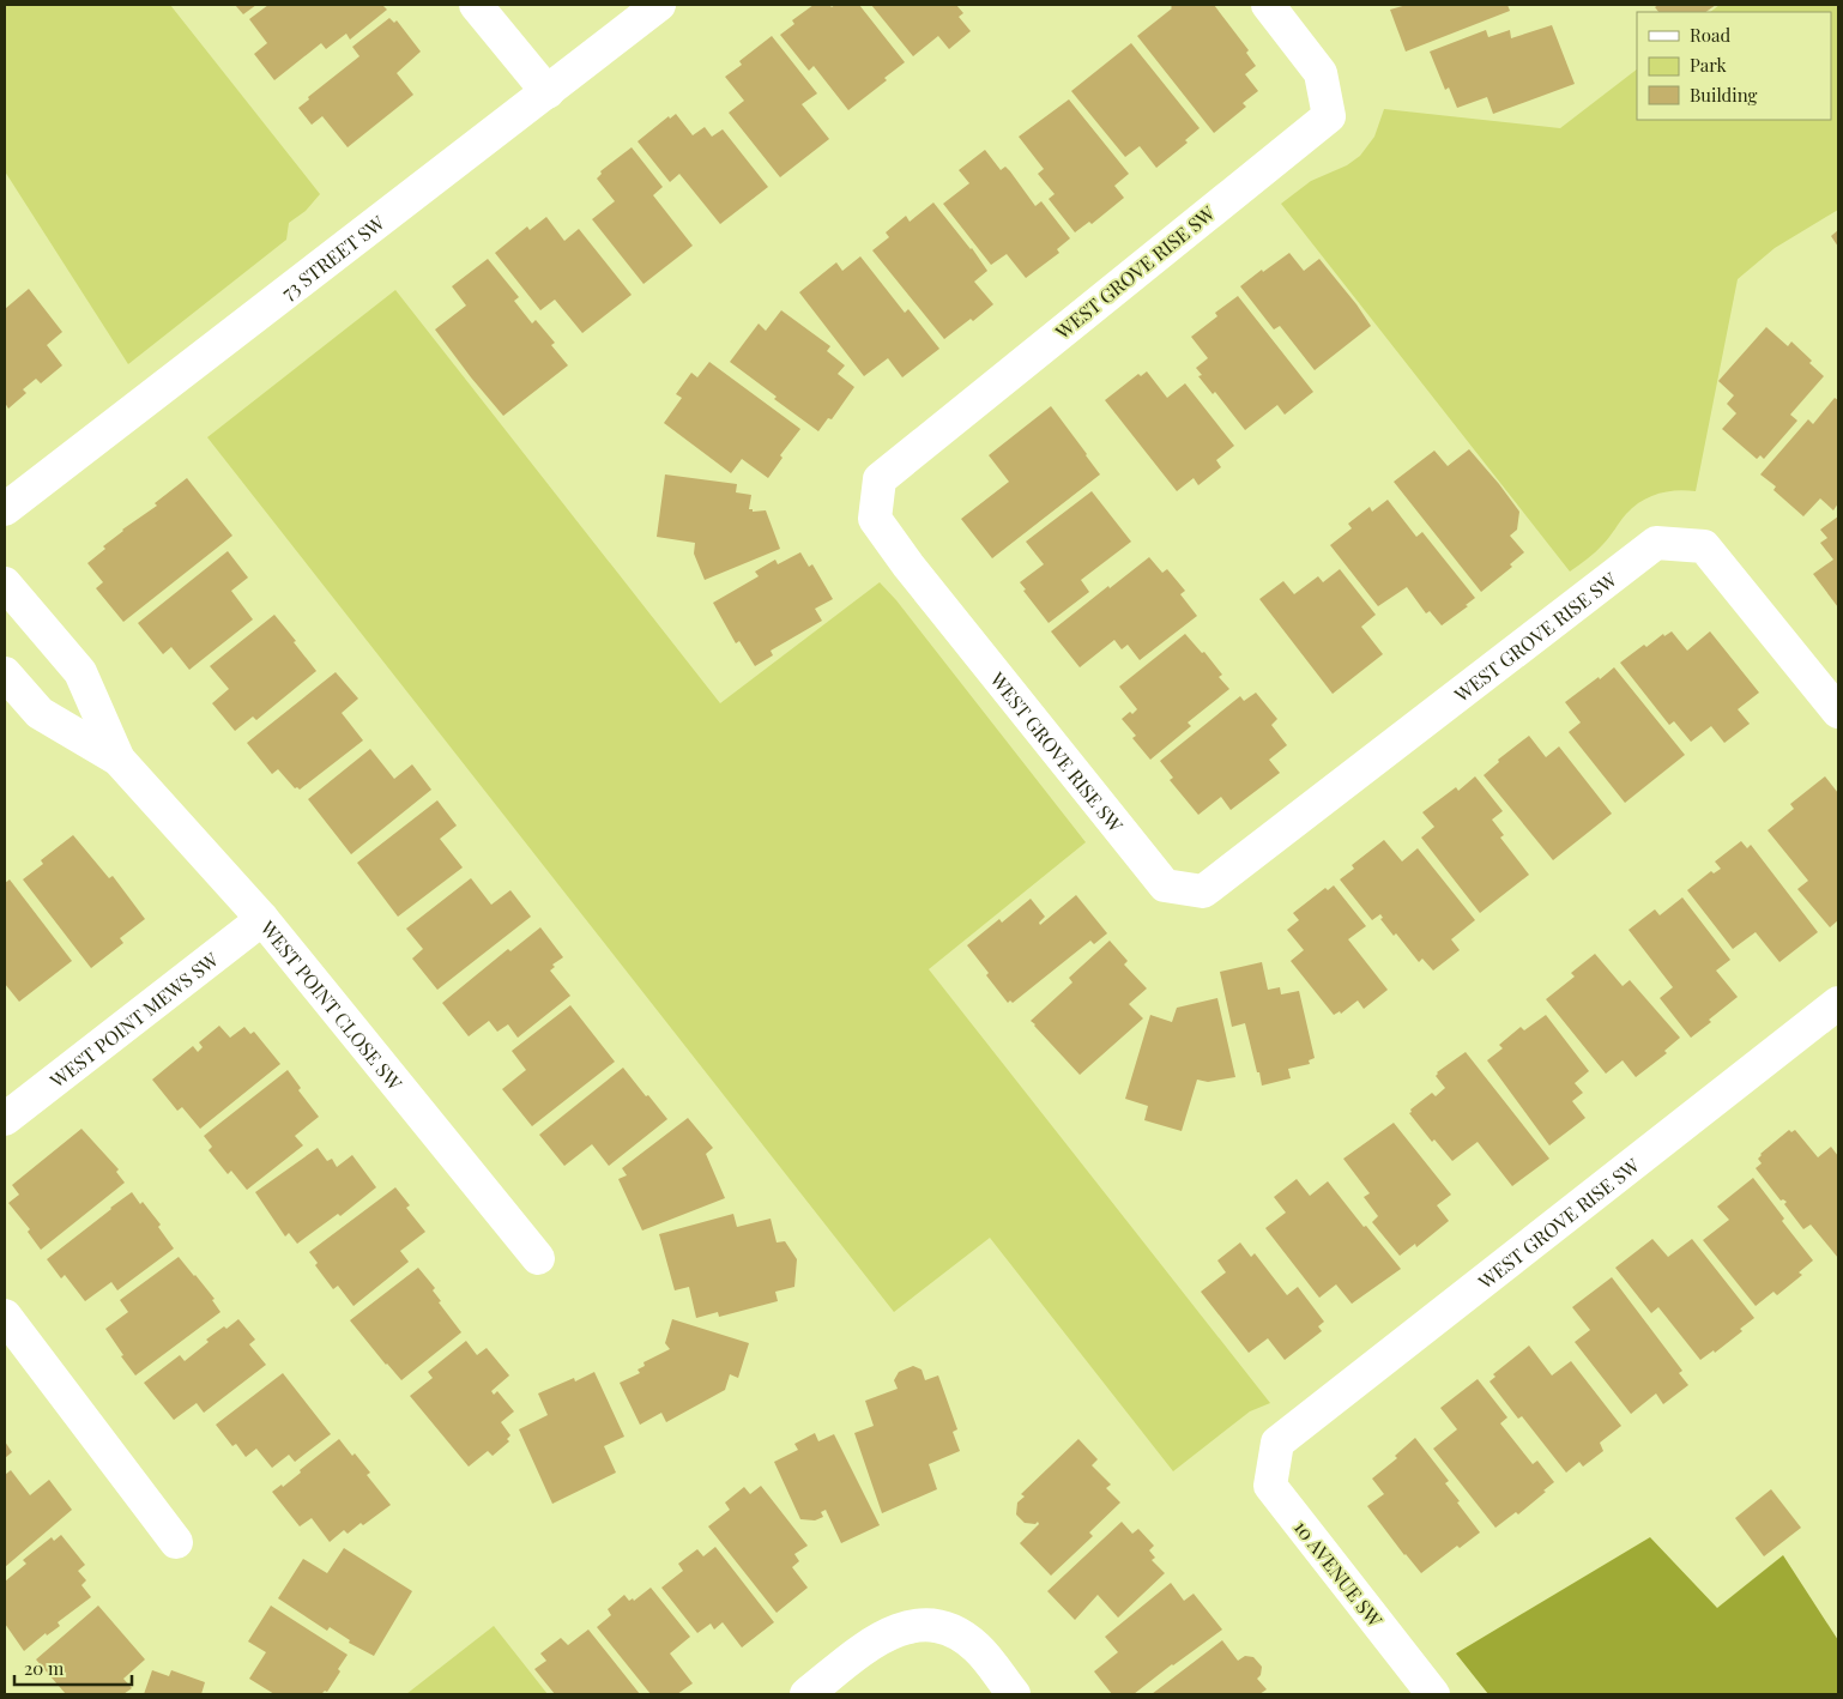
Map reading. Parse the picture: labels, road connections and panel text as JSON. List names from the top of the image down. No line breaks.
{"streets":{"street":["73 STREET SW","WEST GROVE RISE SW","WEST POINT CLOSE SW","WEST POINT MEWS SW","10 AVENUE SW"]},"crossings":[["WEST GROVE RISE SW","10 AVENUE SW"],["WEST POINT CLOSE SW","WEST POINT MEWS SW"]],"legend":["Road","Park","Building"],"scale_bar":"20 m"}
